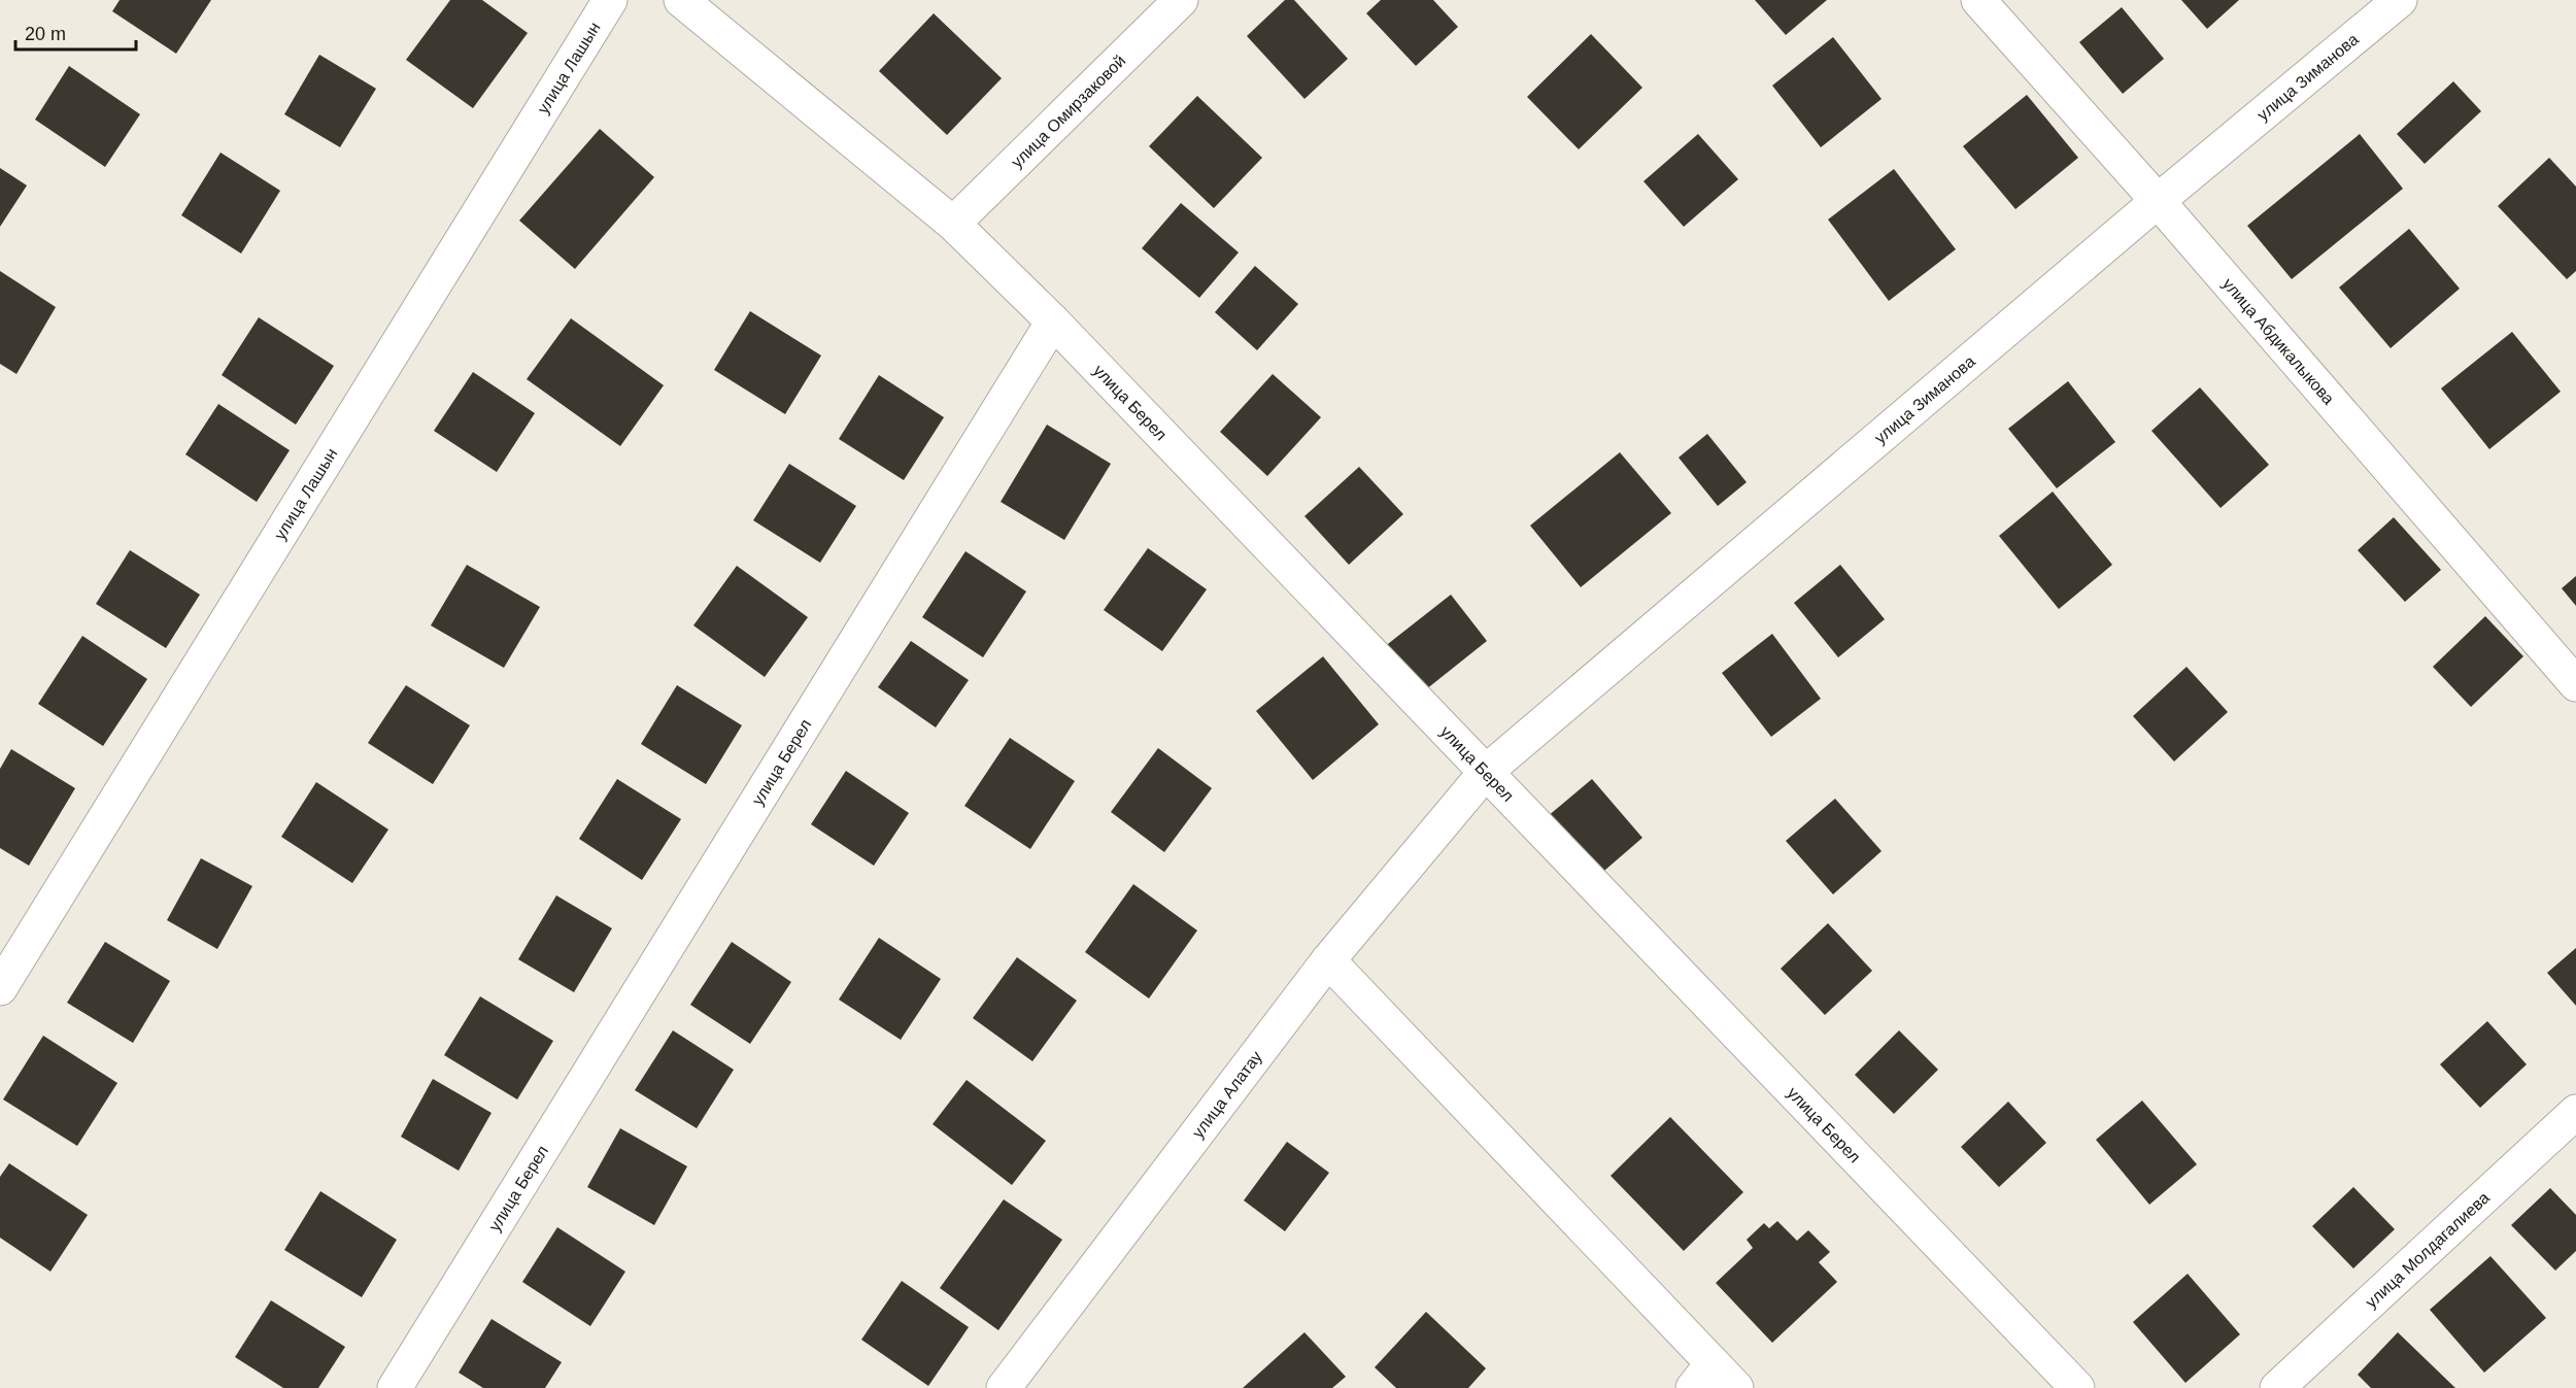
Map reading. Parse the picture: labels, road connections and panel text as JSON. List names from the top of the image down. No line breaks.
{"streets":{"street":["улица Лашын","улица Зиманова","улица Омирзаковой","улица Абдикалыкова","улица Берел","улица Алатау","улица Молдагалиева"]},"crossings":[["улица Зиманова","улица Абдикалыкова"],["улица Зиманова","улица Берел"],["улица Зиманова","улица Алатау"]],"scale_bar":"20 m"}
